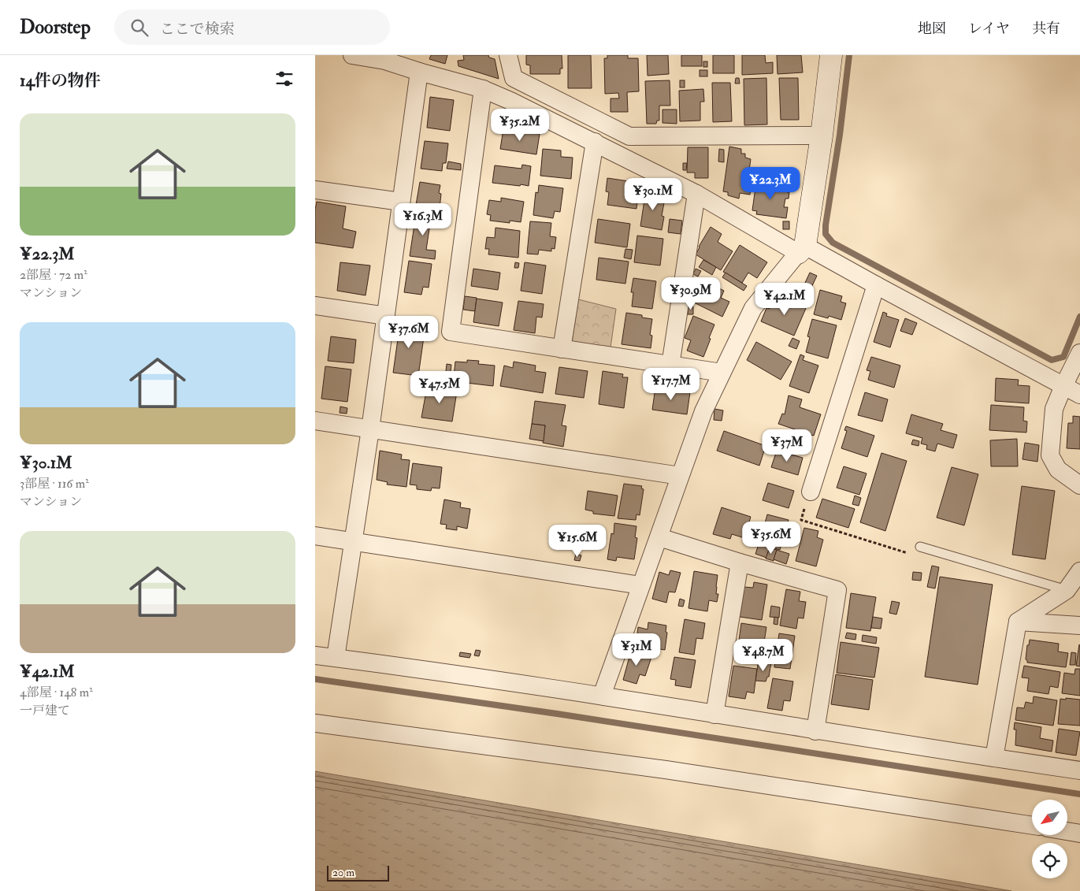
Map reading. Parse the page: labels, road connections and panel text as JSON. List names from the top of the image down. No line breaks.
{"scale_bar":"20 m","north":"bottom left","page":{"header":"Doorstep","search":"ここで検索","nav":["地図","レイヤ","共有"],"heading":"14件の物件","list":[{"name":"¥22.3M","note":"2部屋 · 72 m² · マンション"},{"name":"¥30.1M","note":"3部屋 · 116 m² · マンション"},{"name":"¥42.1M","note":"4部屋 · 148 m² · 一戸建て"}],"price":["¥35.2M","¥22.3M","¥30.1M","¥16.3M","¥30.9M","¥42.1M","¥37.6M","¥17.7M","¥47.5M","¥37M","¥35.6M","¥15.6M","¥31M","¥48.7M"],"scale":"20 m"}}
